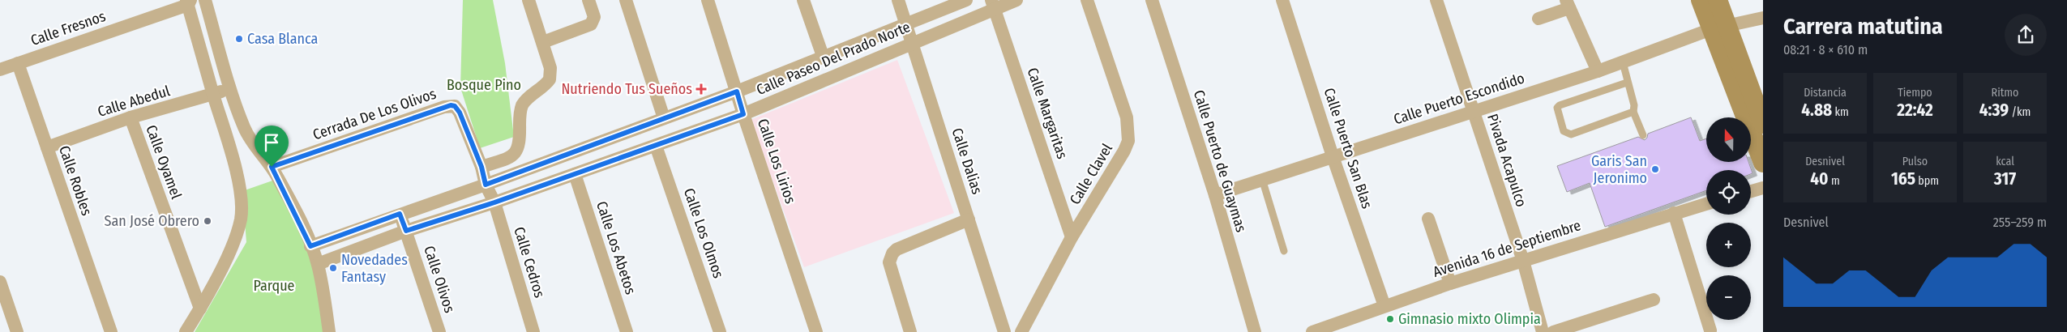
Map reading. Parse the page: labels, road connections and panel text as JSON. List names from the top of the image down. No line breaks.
{"streets":{"street":["Calle Fresnos","Calle Paseo Del Prado Norte","Calle Puerto Escondido","Calle Abedul","Calle Margaritas","Cerrada De Los Olivos","Calle Puerto San Blas","Pivada Acapulco","Calle Los Lirios","Calle Dalias","Calle Puerto de Guaymas","Calle Oyamel","Calle Clavel","Calle Robles","Calle Los Olmos","Calle Los Abetos","Avenida 16 de Septiembre","Calle Cedros","Calle Olivos"]},"crossings":[["Calle Fresnos","Calle Robles"],["Calle Paseo Del Prado Norte","Calle Margaritas"],["Calle Paseo Del Prado Norte","Cerrada De Los Olivos"],["Calle Paseo Del Prado Norte","Calle Los Lirios"],["Calle Paseo Del Prado Norte","Calle Dalias"],["Calle Paseo Del Prado Norte","Calle Los Olmos"],["Calle Paseo Del Prado Norte","Calle Los Abetos"],["Calle Paseo Del Prado Norte","Calle Cedros"],["Calle Paseo Del Prado Norte","Calle Olivos"],["Calle Puerto Escondido","Calle Puerto San Blas"],["Calle Puerto Escondido","Pivada Acapulco"],["Calle Puerto Escondido","Calle Puerto de Guaymas"],["Calle Abedul","Calle Oyamel"],["Calle Abedul","Calle Robles"],["Calle Margaritas","Calle Clavel"],["Cerrada De Los Olivos","Calle Cedros"],["Calle Puerto San Blas","Avenida 16 de Septiembre"],["Pivada Acapulco","Avenida 16 de Septiembre"]],"parks":["Bosque Pino","Parque"],"places":{"other":["Casa Blanca","Garis San Jeronimo","San José Obrero","Novedades Fantasy","Gimnasio mixto Olimpia"],"health":["Nutriendo Tus Sueños"]},"north":"top","page":{"heading":["Carrera matutina","08:21 · 8 × 610 m"],"stats":[["Distancia","4.88 km"],["Tiempo","22:42"],["Ritmo","4:39 /km"],["Desnivel","40 m"],["Pulso","165 bpm"],["kcal","317"]],"map_buttons":["+","−"],"chart":["Desnivel","255–259 m"]}}
